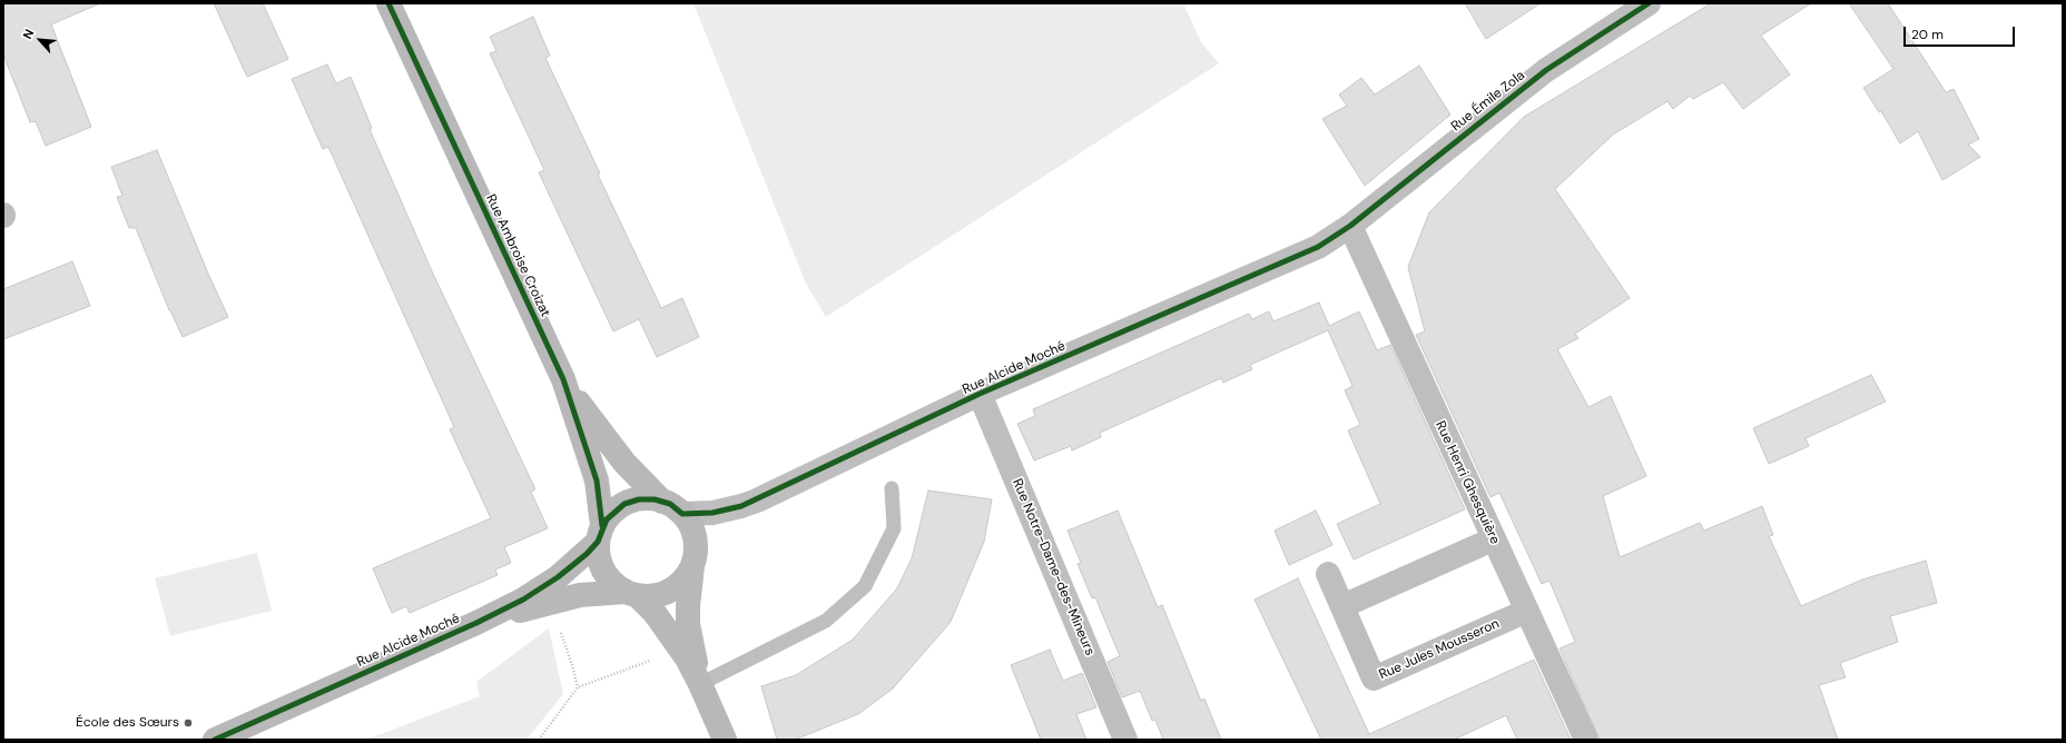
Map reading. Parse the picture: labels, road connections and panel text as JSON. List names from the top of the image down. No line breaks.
{"streets":{"street":["Rue Émile Zola","Rue Ambroise Croizat","Rue Alcide Moché","Rue Henri Ghesquière","Rue Notre-Dame-des-Mineurs","Rue Jules Mousseron"]},"crossings":[["Rue Émile Zola","Rue Alcide Moché"],["Rue Émile Zola","Rue Henri Ghesquière"],["Rue Ambroise Croizat","Rue Alcide Moché"],["Rue Alcide Moché","Rue Henri Ghesquière"],["Rue Alcide Moché","Rue Notre-Dame-des-Mineurs"],["Rue Henri Ghesquière","Rue Jules Mousseron"]],"places":["École des Sœurs"],"scale_bar":"20 m","north":"top left"}
